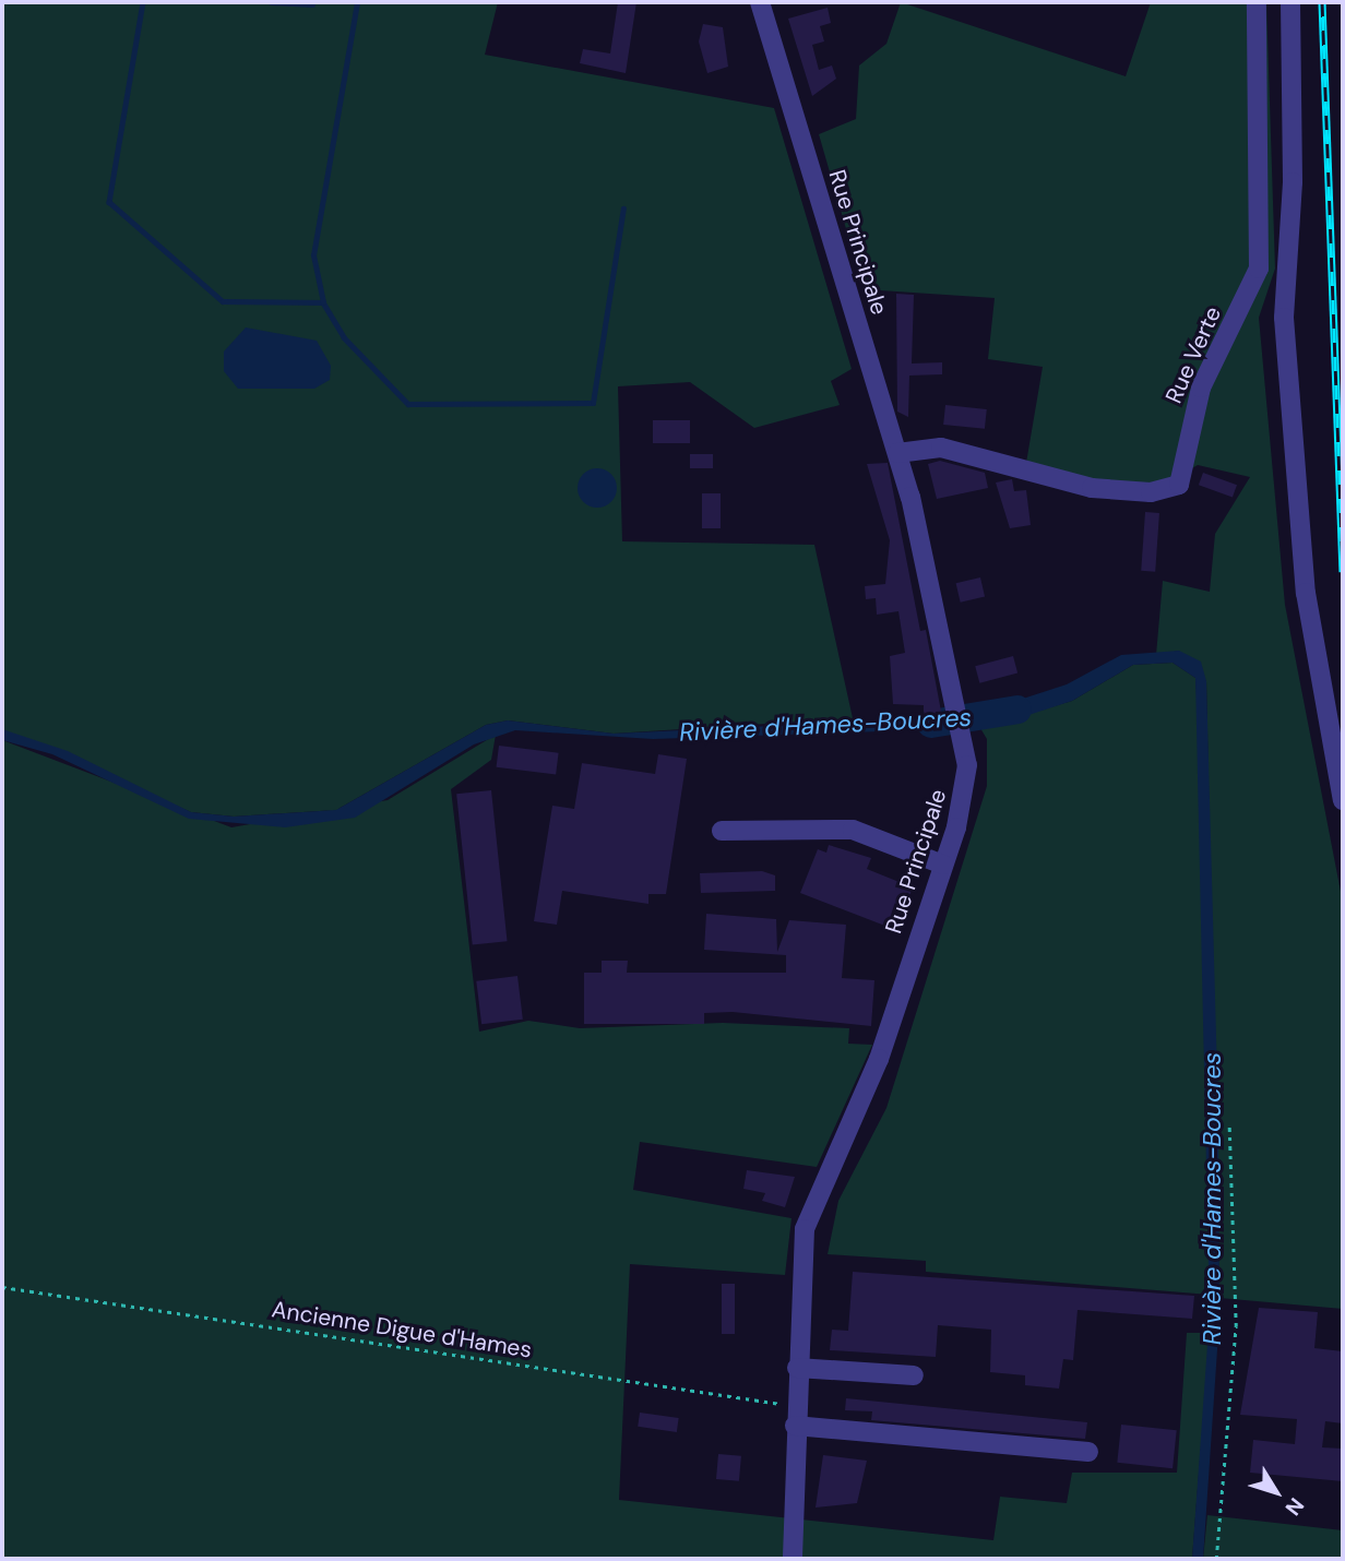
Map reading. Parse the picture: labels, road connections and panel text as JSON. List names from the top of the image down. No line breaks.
{"streets":{"street":["Rue Principale","Rue Verte"],"path":["Ancienne Digue d'Hames"]},"crossings":[["Rue Principale","Rue Verte"],["Rue Principale","Ancienne Digue d'Hames"]],"water":["Rivière d'Hames-Boucres"],"north":"bottom right"}
